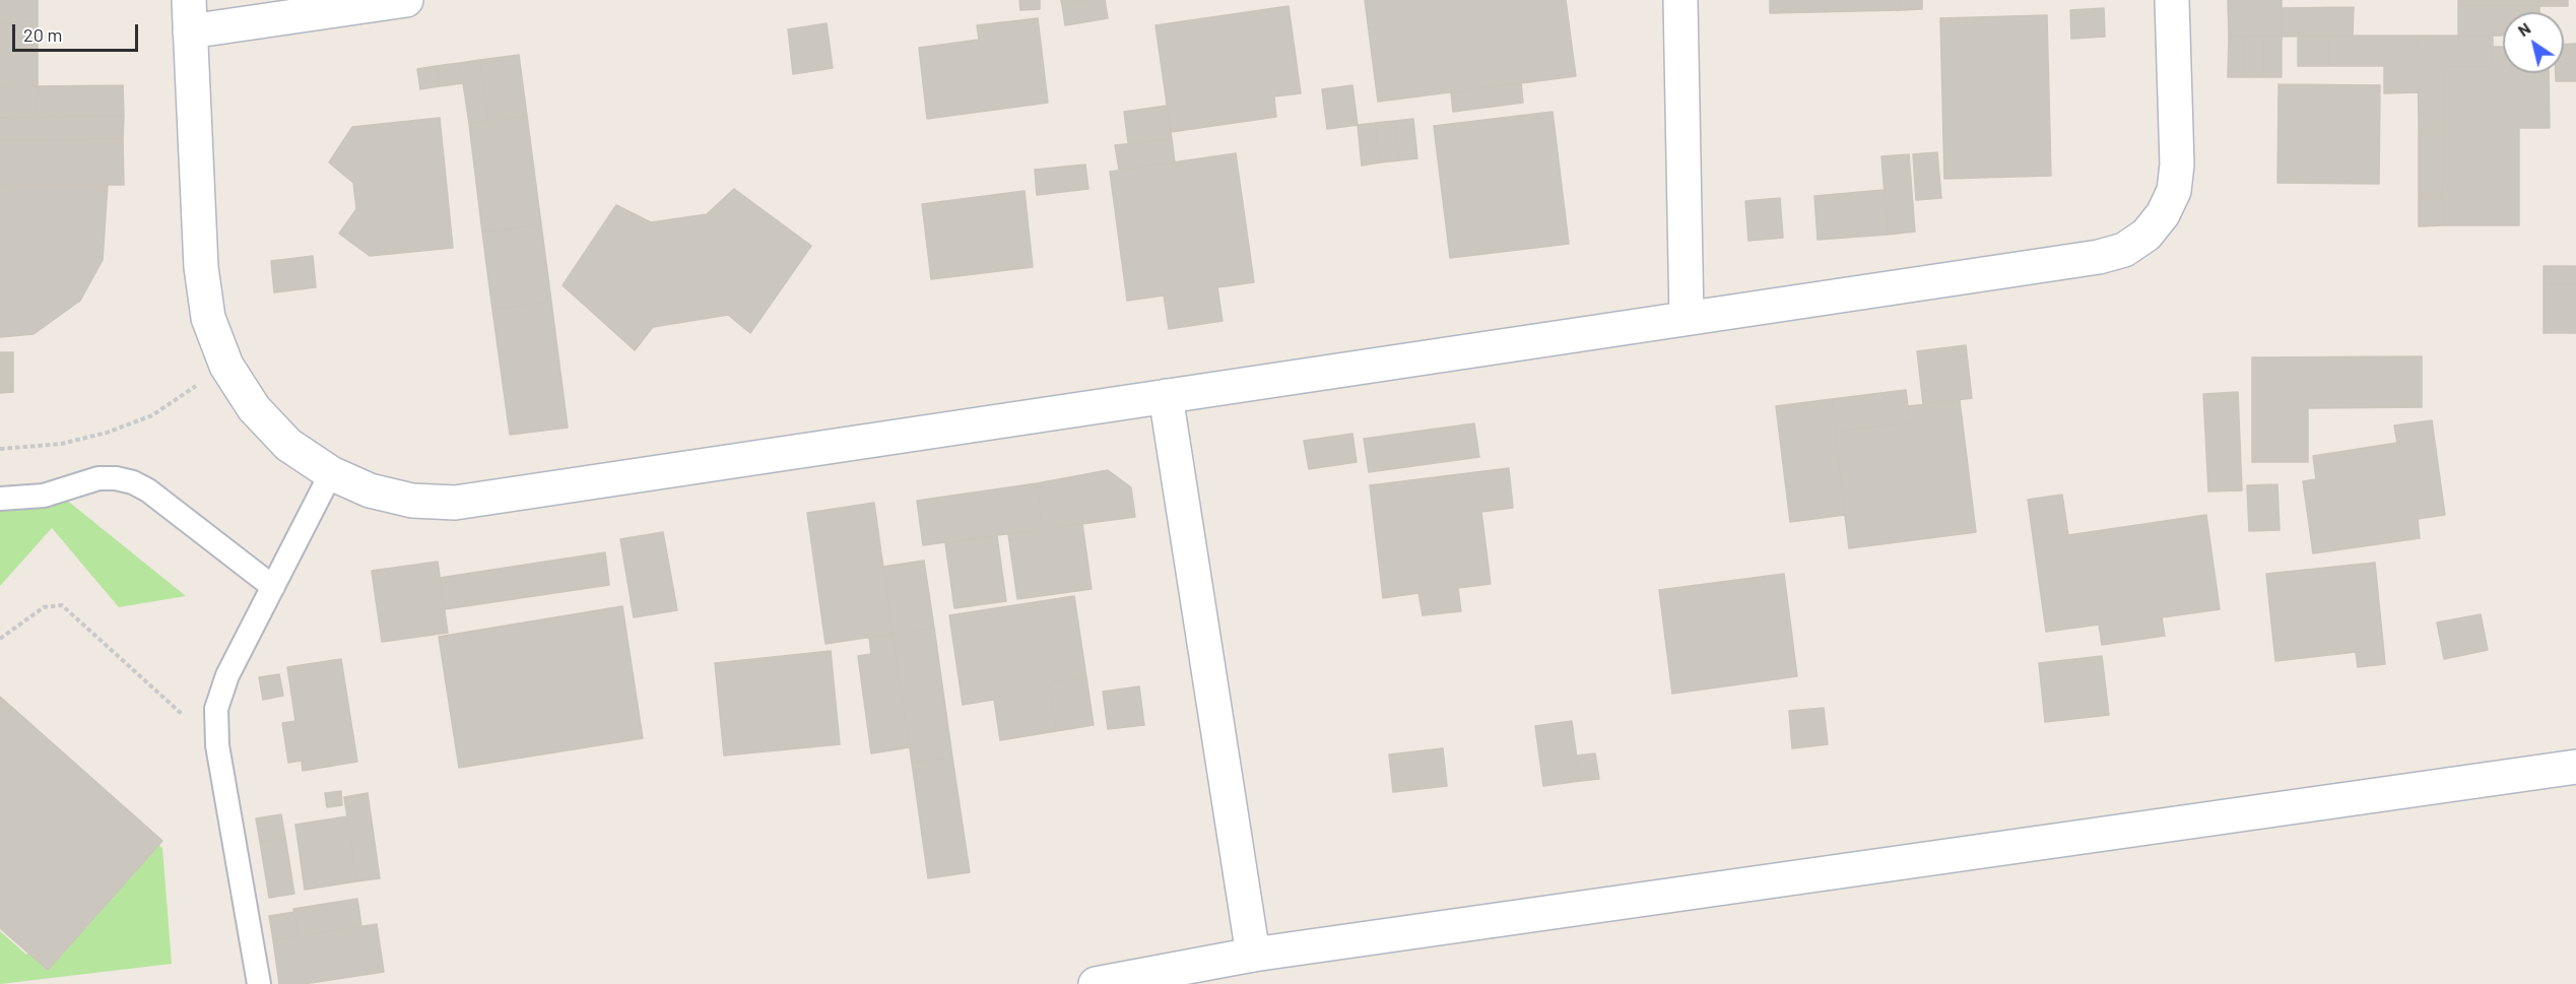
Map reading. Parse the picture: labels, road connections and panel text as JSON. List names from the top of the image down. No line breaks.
{"scale_bar":"20 m","north":"top left"}
